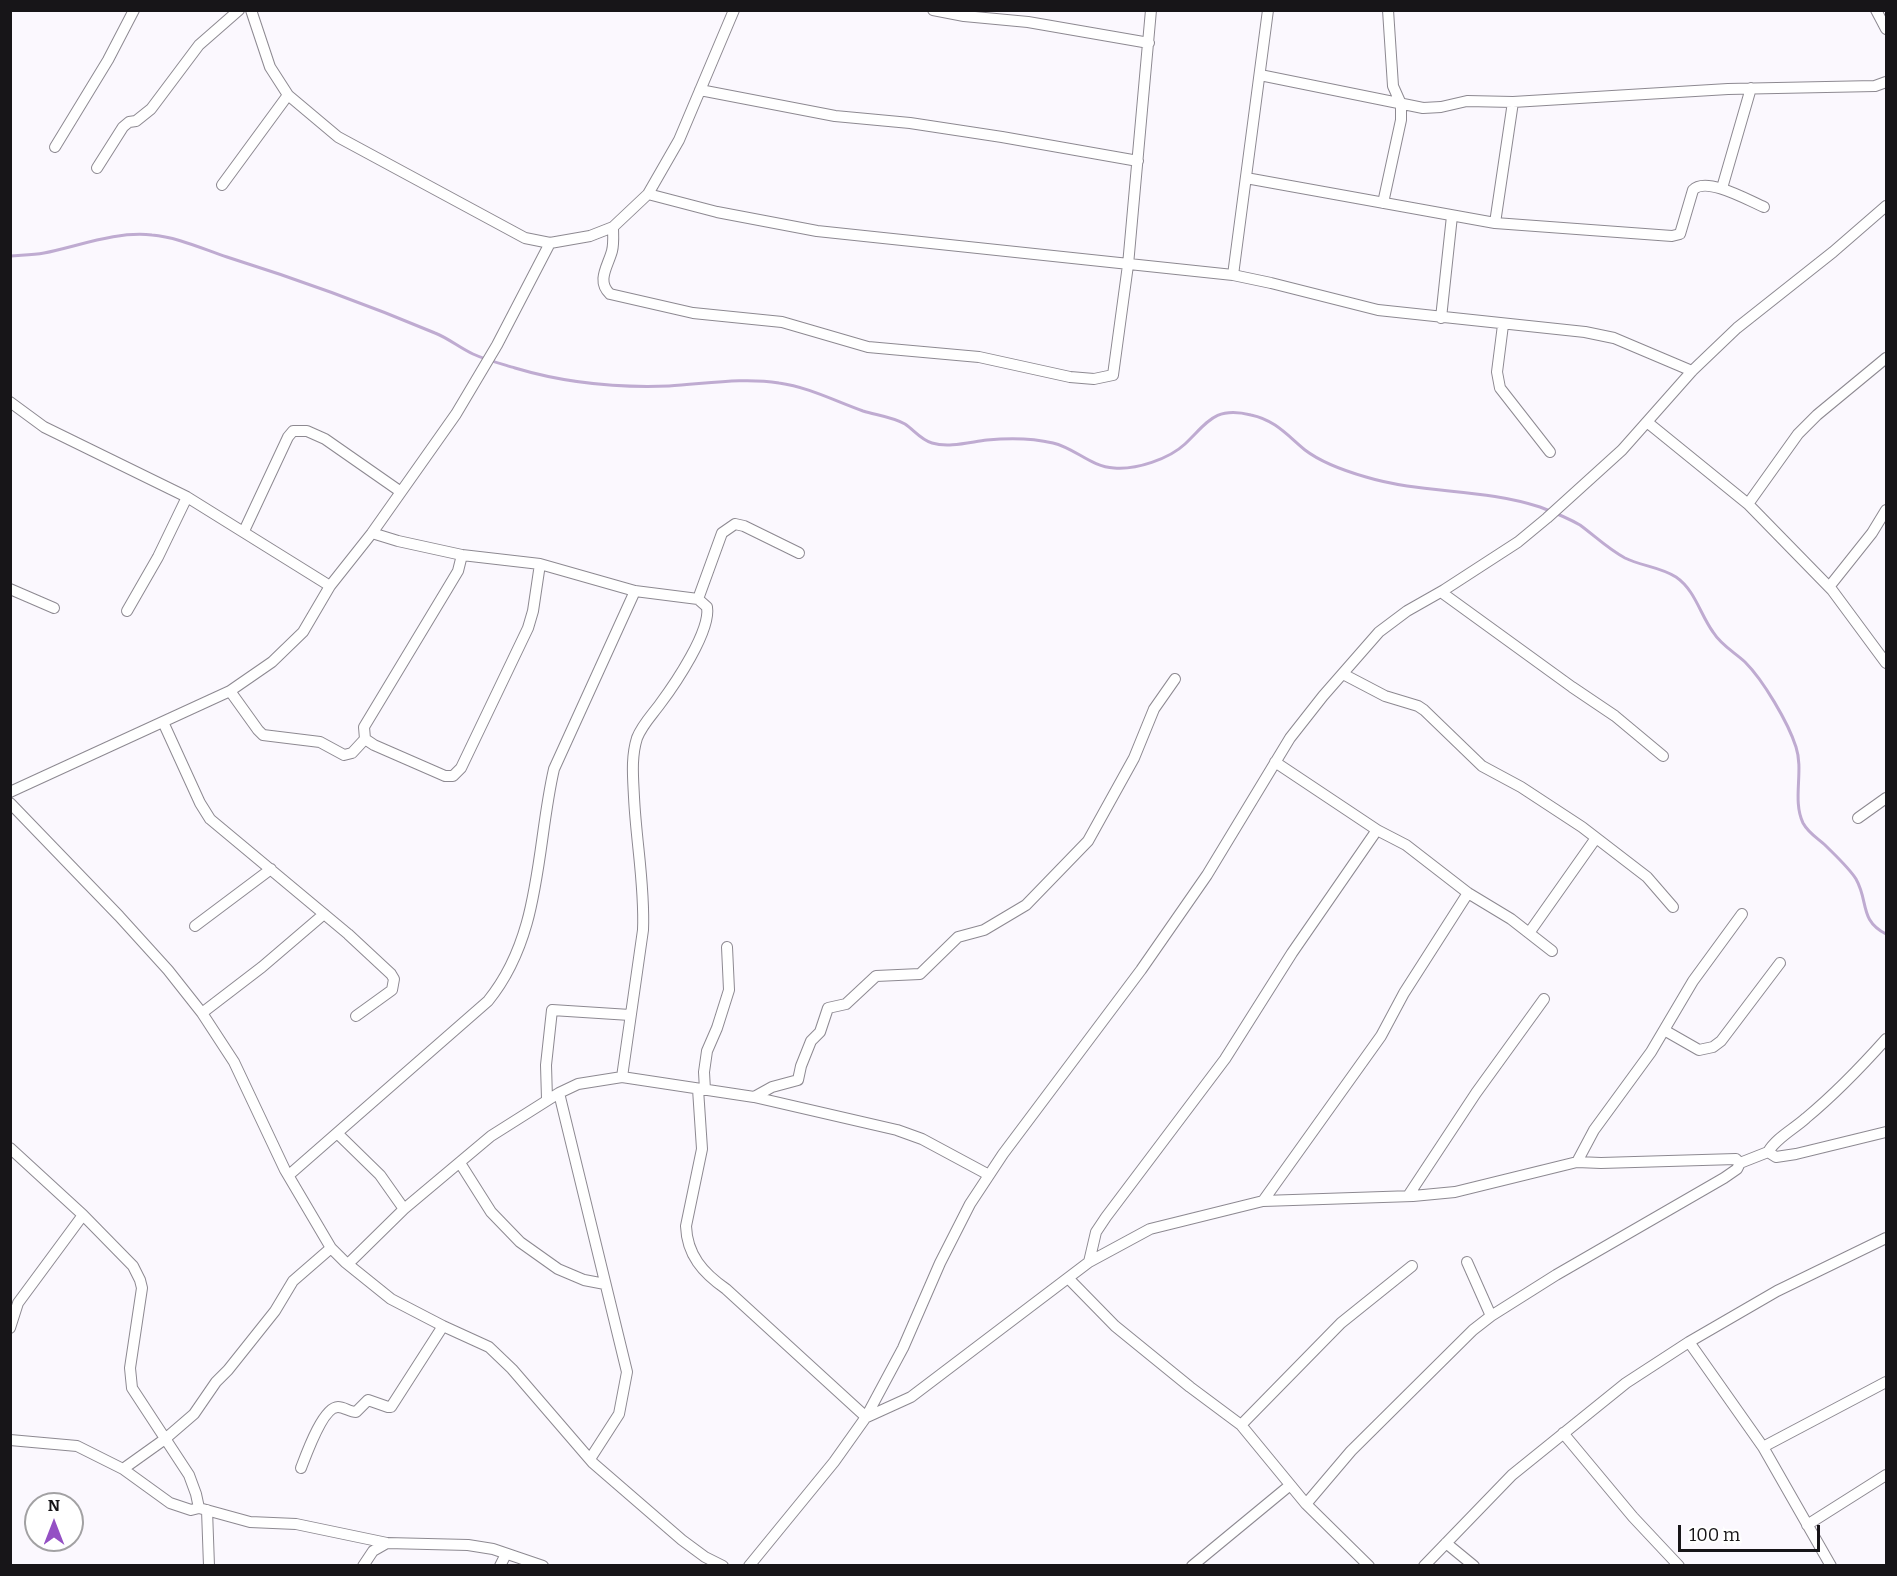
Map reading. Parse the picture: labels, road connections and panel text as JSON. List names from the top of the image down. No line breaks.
{"scale_bar":"100 m","north":"top"}
